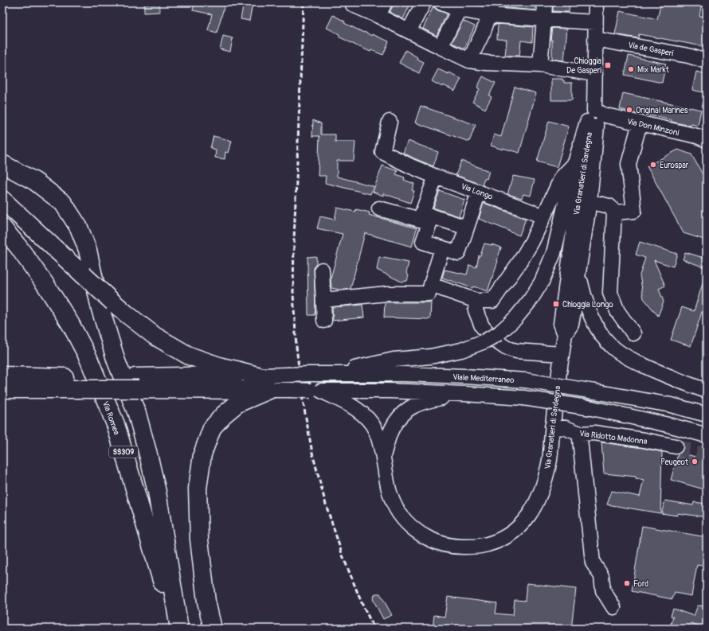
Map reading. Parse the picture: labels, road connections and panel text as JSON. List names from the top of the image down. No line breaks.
{"streets":{"main road":["Via Romea","SS309"],"street":["Via de Gasperi","Via Don Minzoni","Via Granatieri di Sardegna","Via Longo","Viale Mediterraneo","Via Ridotto Madonna"]},"crossings":[["Via de Gasperi","Via Granatieri di Sardegna"],["Via Don Minzoni","Via Granatieri di Sardegna"],["Via Granatieri di Sardegna","Via Ridotto Madonna"],["Via Romea","SS309"]],"places":{"transit":["Chioggia De Gasperi","Chioggia Longo"],"other":["Mix Markt","Original Marines","Eurospar","Peugeot","Ford"]}}
